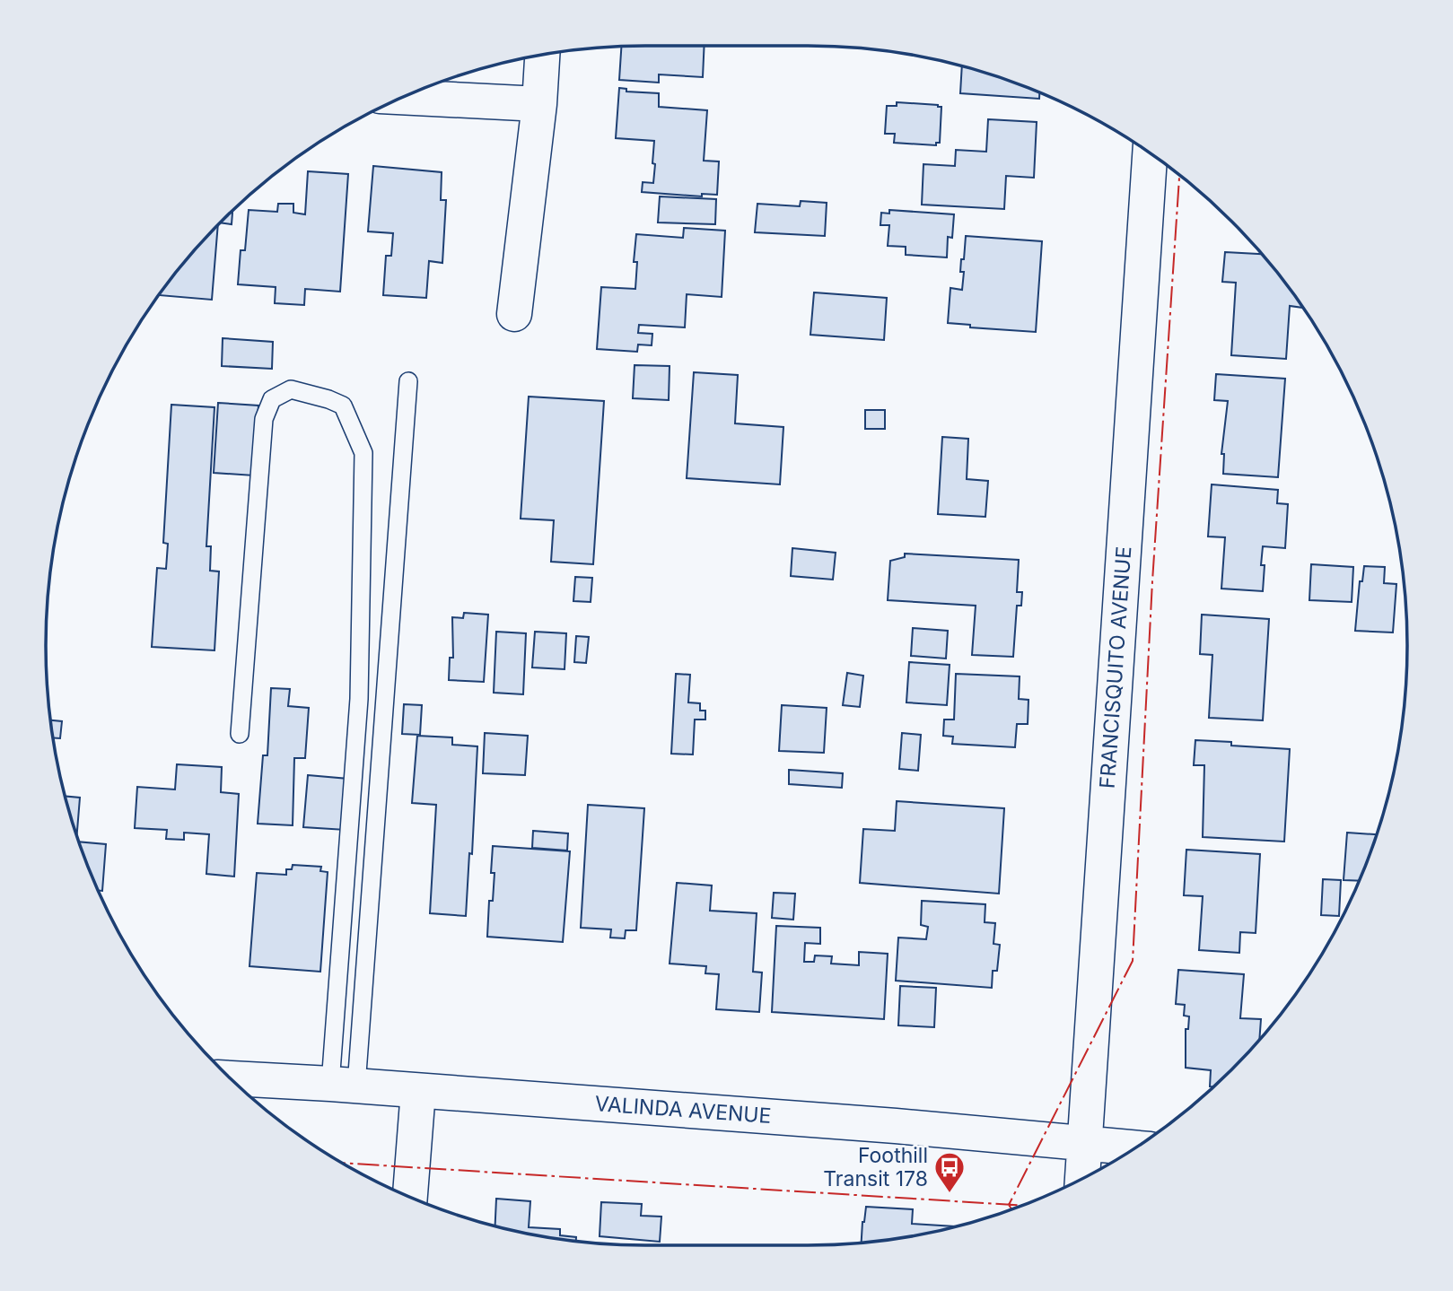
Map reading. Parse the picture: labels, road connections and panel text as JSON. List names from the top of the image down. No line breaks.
{"streets":{"street":["FRANCISQUITO AVENUE","VALINDA AVENUE"]},"crossings":[["FRANCISQUITO AVENUE","VALINDA AVENUE"]],"places":{"bus stop":["Foothill Transit 178"]}}
